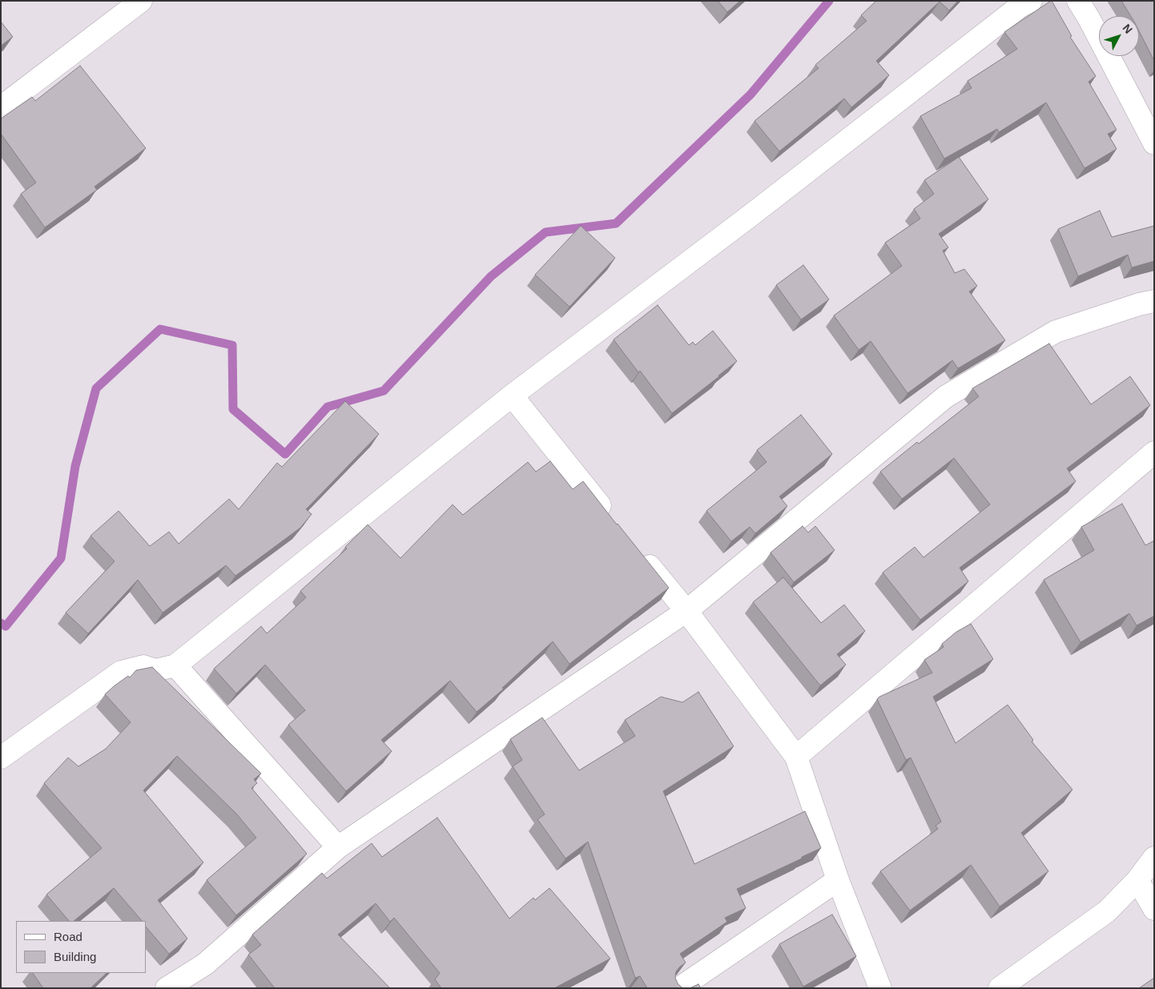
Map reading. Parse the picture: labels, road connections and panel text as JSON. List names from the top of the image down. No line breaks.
{"legend":["Road","Building"],"north":"top right"}
